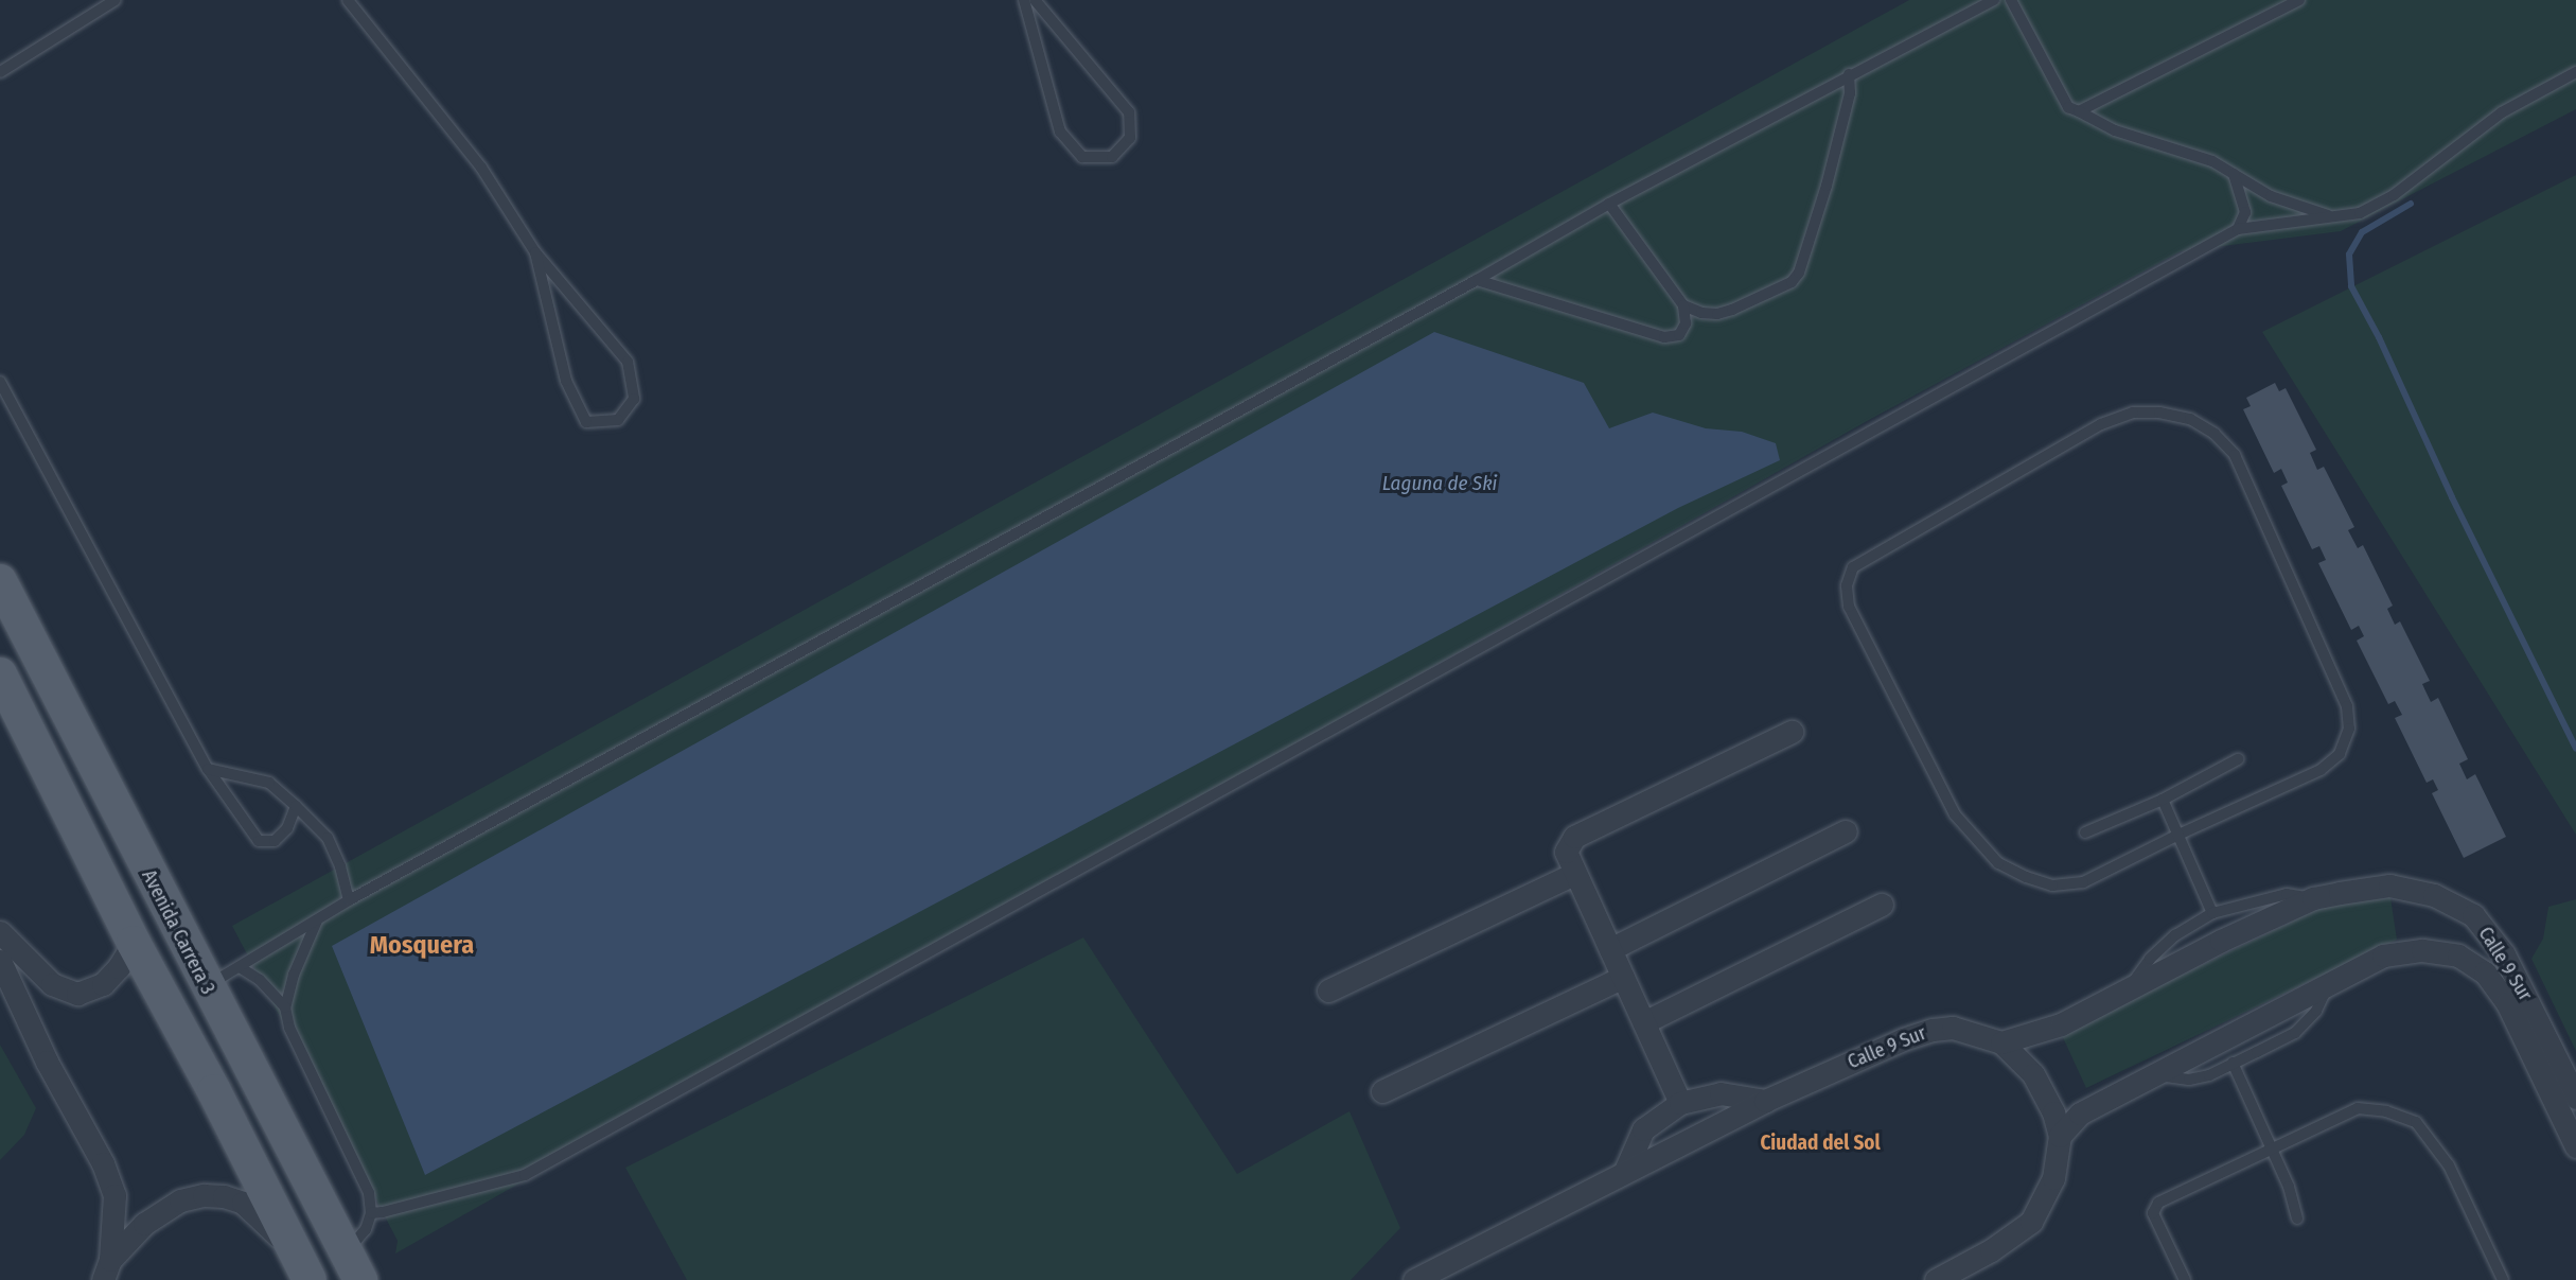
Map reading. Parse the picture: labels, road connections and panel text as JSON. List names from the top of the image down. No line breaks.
{"streets":{"main road":["Avenida Carrera 3"],"street":["Calle 9 Sur"]},"districts":["Mosquera","Ciudad del Sol"],"water":["Laguna de Ski"]}
